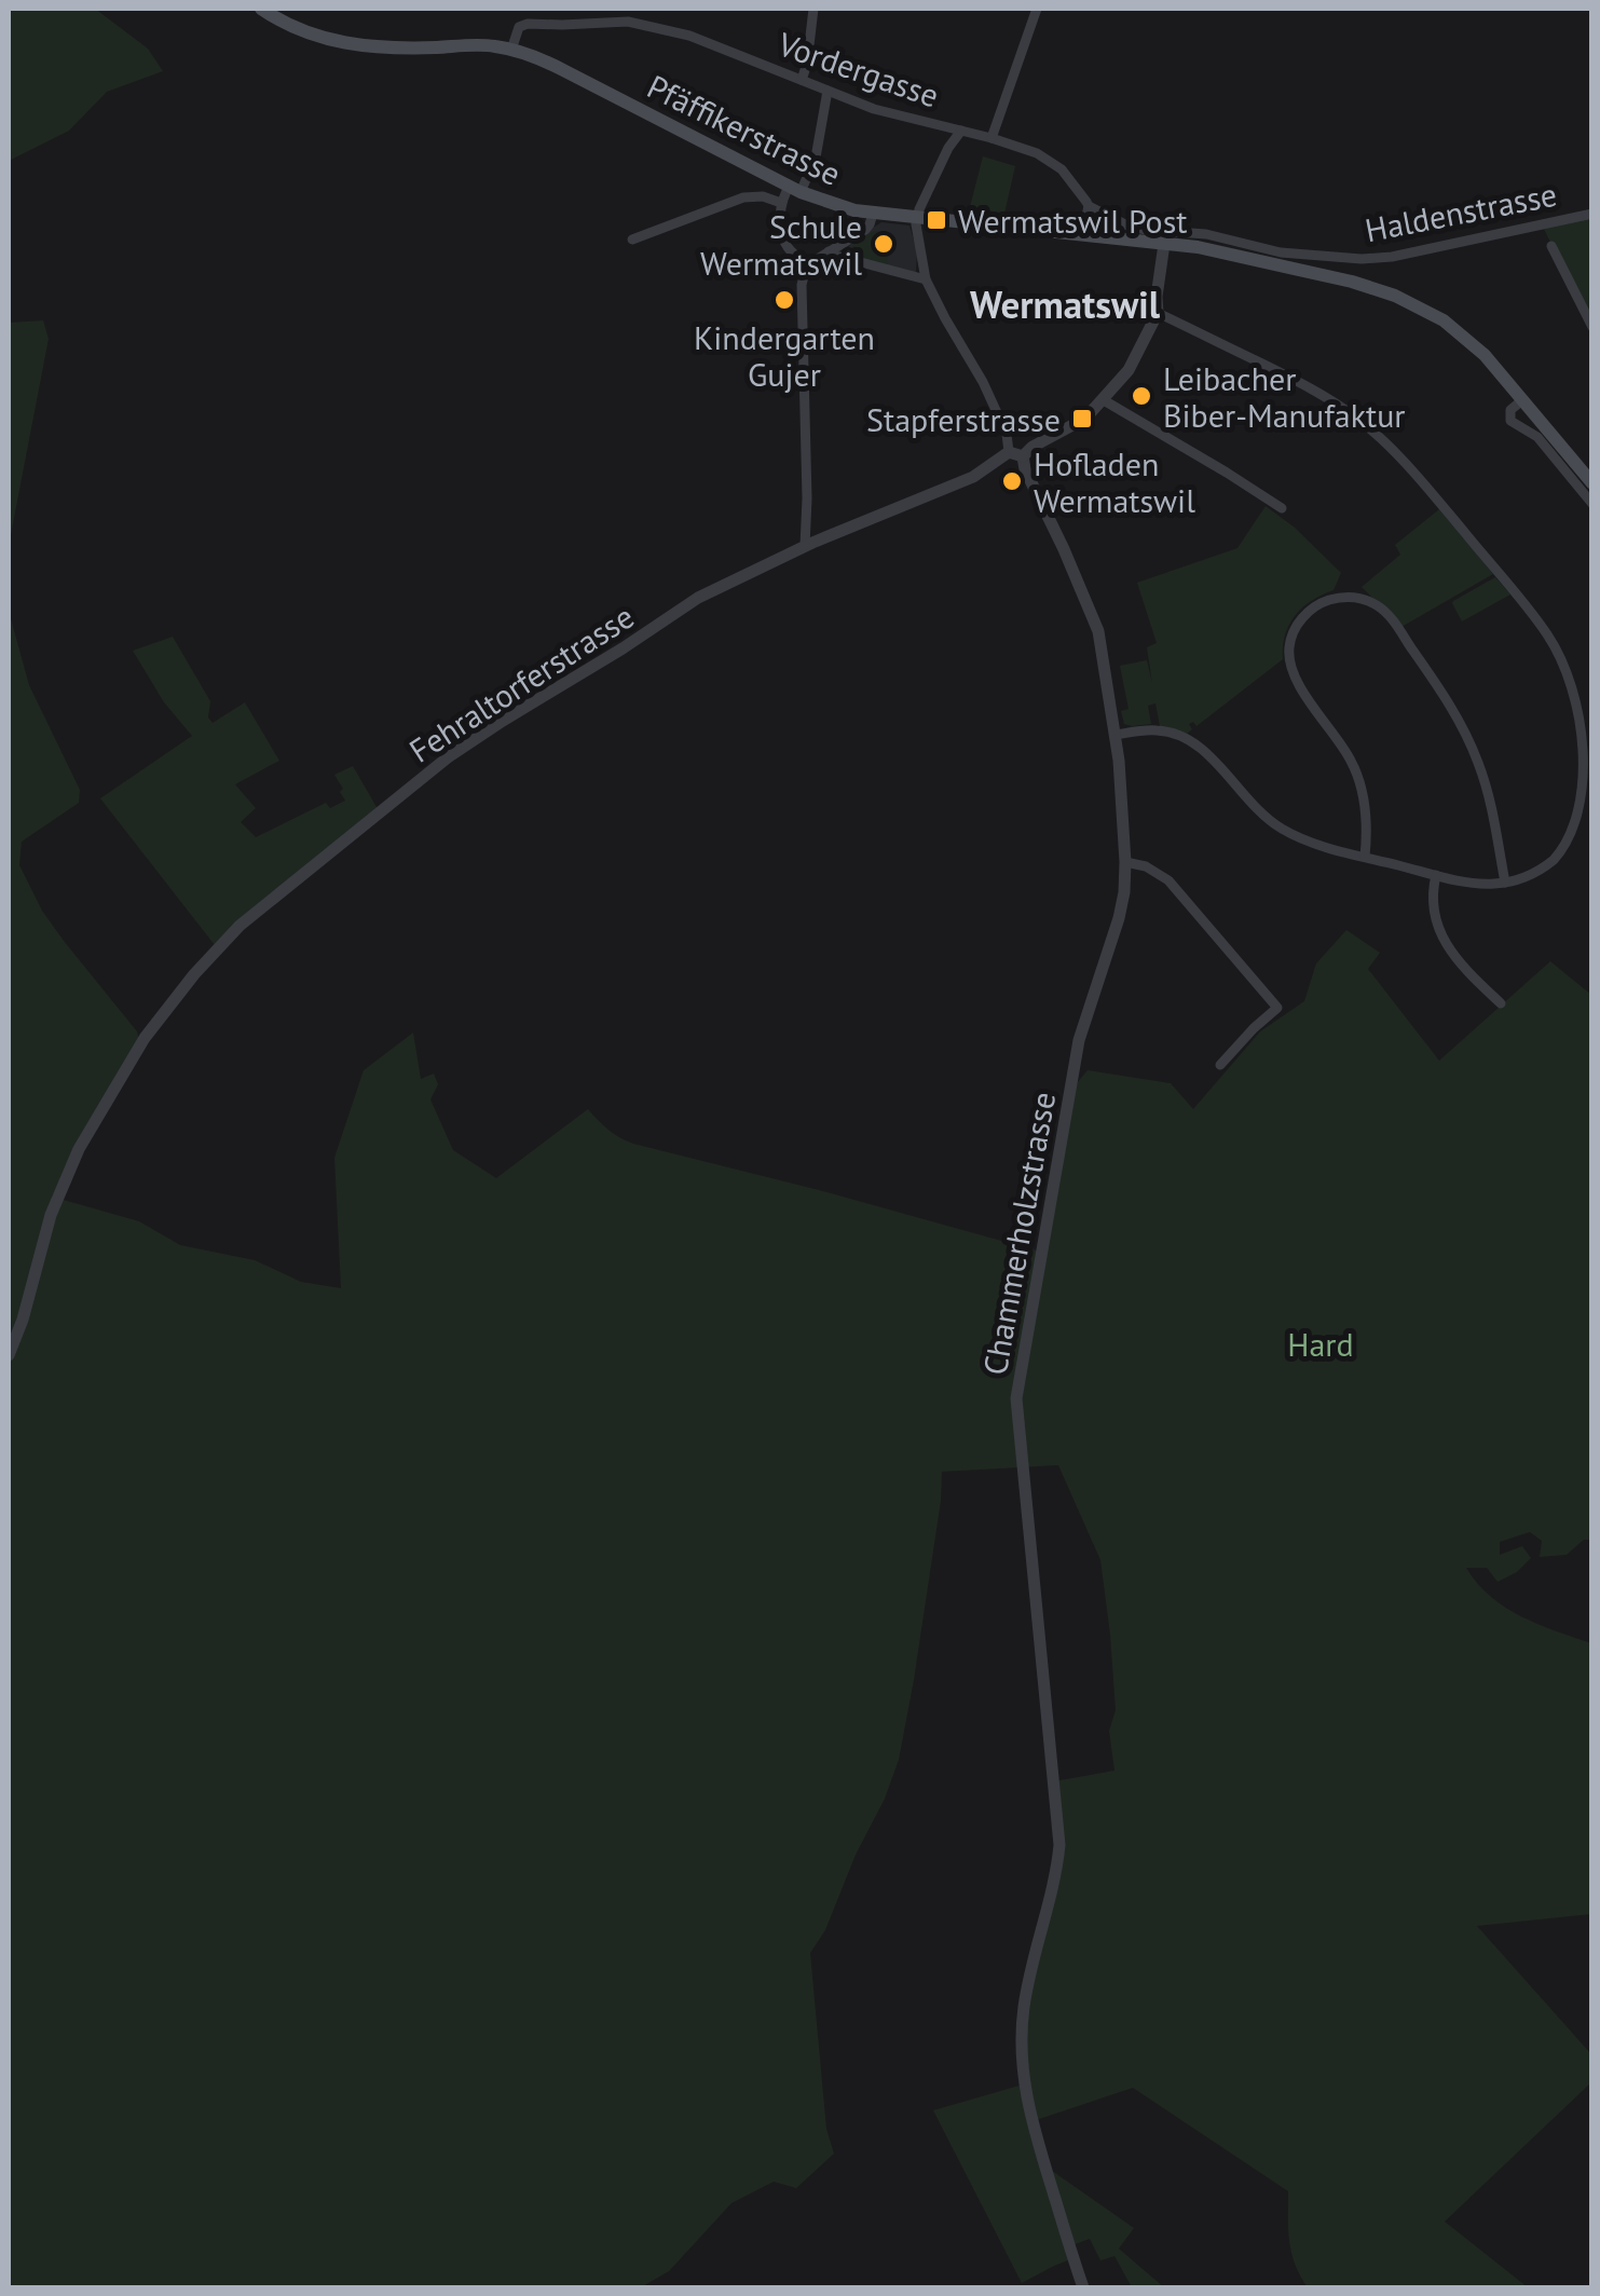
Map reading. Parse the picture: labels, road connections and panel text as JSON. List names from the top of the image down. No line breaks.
{"streets":{"main road":["Pfäffikerstrasse"],"street":["Vordergasse","Haldenstrasse","Fehraltorferstrasse","Chammerholzstrasse"]},"crossings":[["Vordergasse","Pfäffikerstrasse"],["Vordergasse","Haldenstrasse"],["Pfäffikerstrasse","Fehraltorferstrasse"],["Pfäffikerstrasse","Chammerholzstrasse"],["Fehraltorferstrasse","Chammerholzstrasse"]],"districts":["Wermatswil"],"parks":["Hard"],"places":{"transit":["Wermatswil Post","Stapferstrasse"],"other":["Schule Wermatswil","Kindergarten Gujer","Leibacher Biber-Manufaktur","Hofladen Wermatswil"]}}
